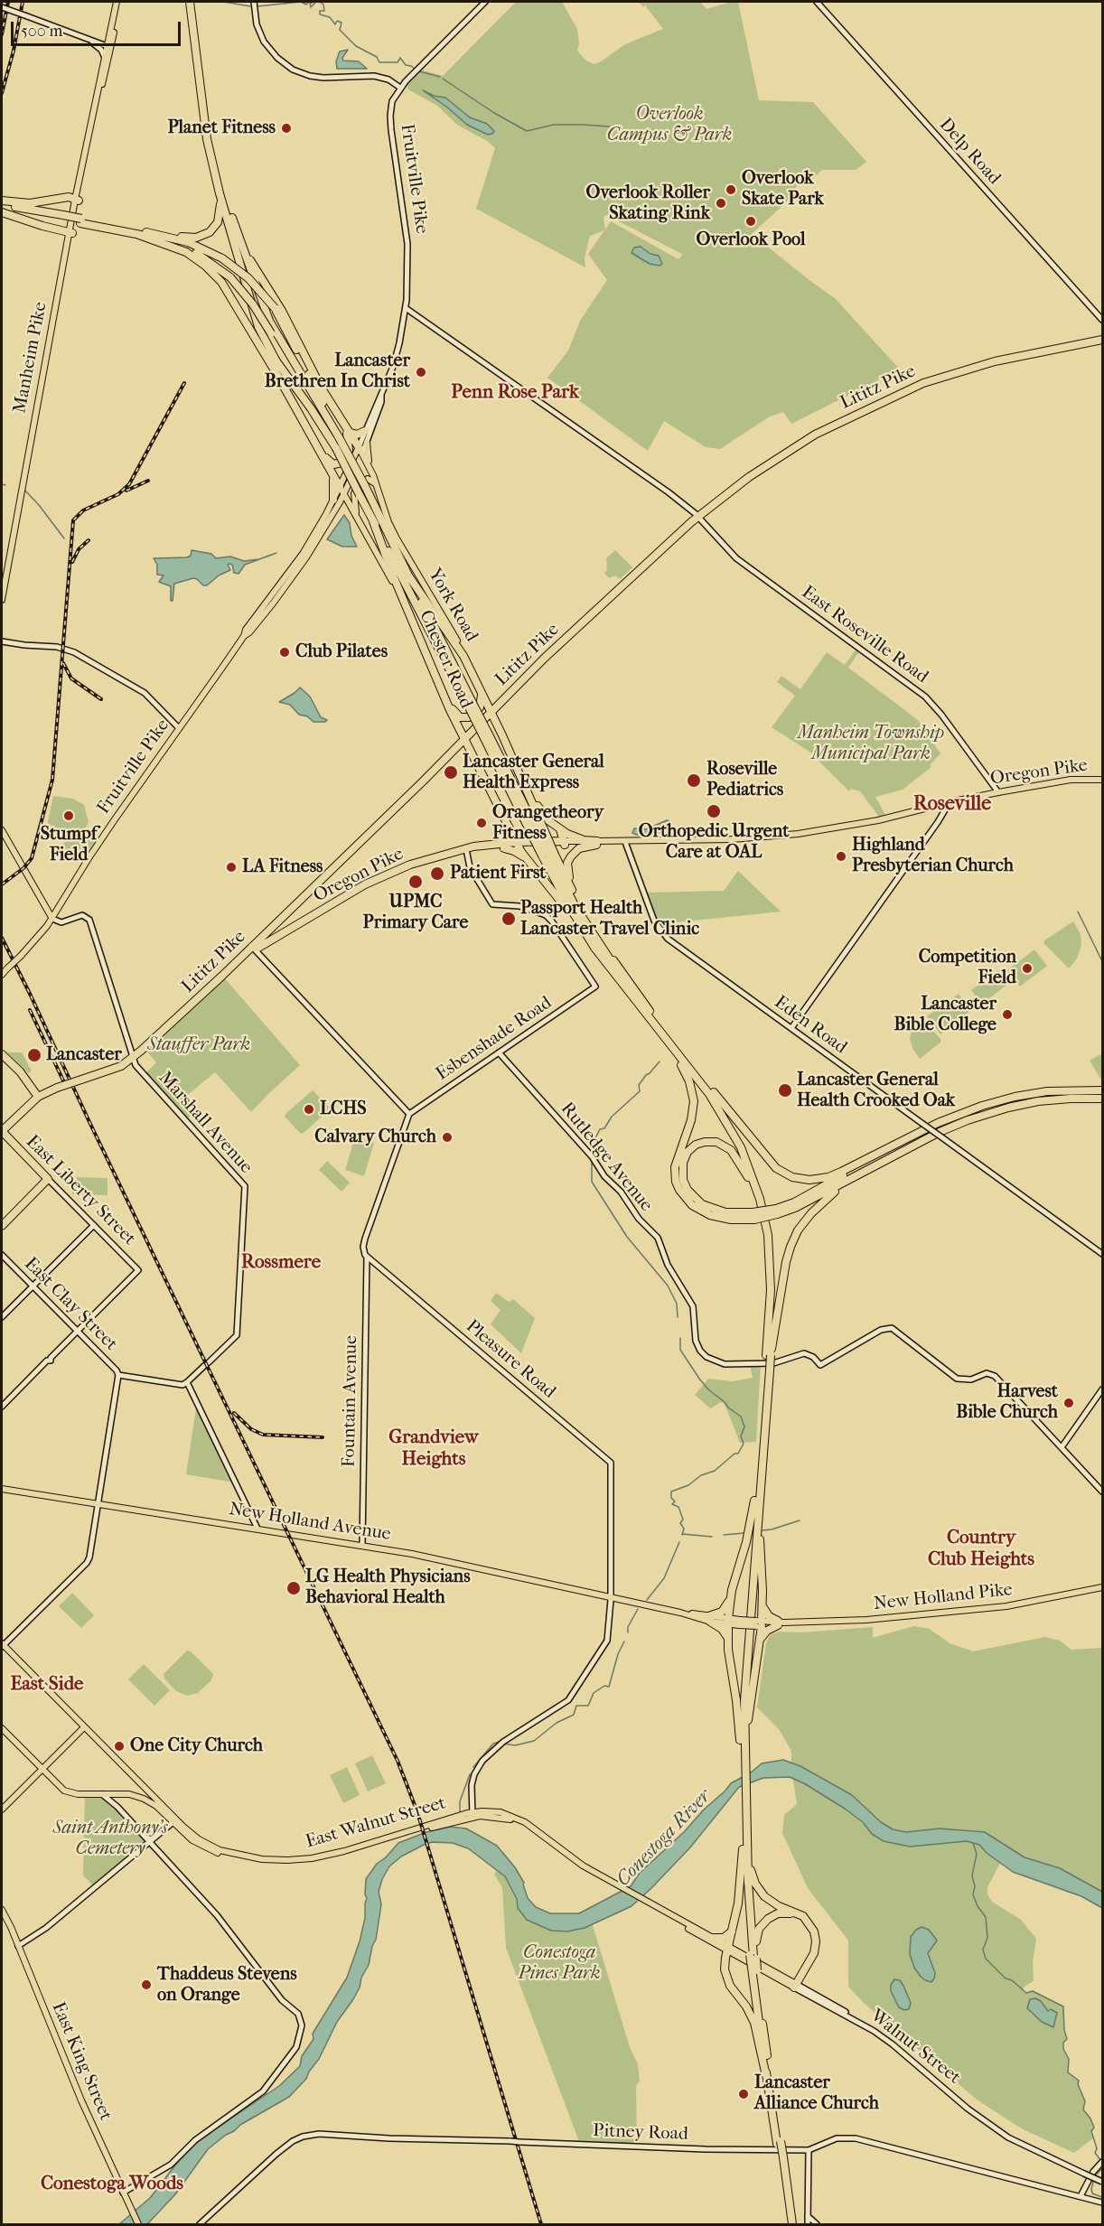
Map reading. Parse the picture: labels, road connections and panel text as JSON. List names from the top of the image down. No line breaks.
{"streets":{"highway":["Lititz Pike","York Road","Chester Road","Oregon Pike","East Liberty Street"],"main road":["Fruitville Pike","Manheim Pike","New Holland Avenue","New Holland Pike","East Walnut Street","East King Street"],"street":["Delp Road","East Roseville Road","Eden Road","Esbenshade Road","Marshall Avenue","Rutledge Avenue","East Clay Street","Pleasure Road","Fountain Avenue","Walnut Street","Pitney Road"]},"crossings":[["Fruitville Pike","York Road"],["Fruitville Pike","East Roseville Road"],["Fruitville Pike","Chester Road"],["Fruitville Pike","Marshall Avenue"],["Lititz Pike","York Road"],["Lititz Pike","East Roseville Road"],["Lititz Pike","Chester Road"],["Lititz Pike","Oregon Pike"],["Lititz Pike","Marshall Avenue"],["Lititz Pike","East Liberty Street"],["East Roseville Road","Oregon Pike"],["Oregon Pike","Eden Road"],["Oregon Pike","Esbenshade Road"],["Esbenshade Road","Rutledge Avenue"],["East Liberty Street","East Clay Street"],["Pleasure Road","Fountain Avenue"],["Pleasure Road","New Holland Avenue"],["Pleasure Road","New Holland Pike"],["Pleasure Road","East Walnut Street"],["Fountain Avenue","New Holland Avenue"],["New Holland Avenue","New Holland Pike"],["East Walnut Street","Walnut Street"]],"districts":["Penn Rose Park","Roseville","Rossmere","Grandview Heights","Country Club Heights","East Side","Conestoga Woods"],"water":["Conestoga River"],"parks":["Overlook Campus & Park","Manheim Township Municipal Park","Stauffer Park","Saint Anthony's Cemetery","Conestoga Pines Park"],"places":["Planet Fitness","Overlook Skate Park","Overlook Roller Skating Rink","Overlook Pool","Lancaster Brethren In Christ","Club Pilates","Lancaster General Health Express","Roseville Pediatrics","Orthopedic Urgent Care at OAL","Stumpf Field","Orangetheory Fitness","Highland Presbyterian Church","LA Fitness","Patient First","UPMC Primary Care","Passport Health Lancaster Travel Clinic","Competition Field","Lancaster Bible College","Lancaster","Lancaster General Health Crooked Oak","LCHS","Calvary Church","Harvest Bible Church","LG Health Physicians Behavioral Health","One City Church","Thaddeus Stevens on Orange","Lancaster Alliance Church"],"scale_bar":"500 m"}
